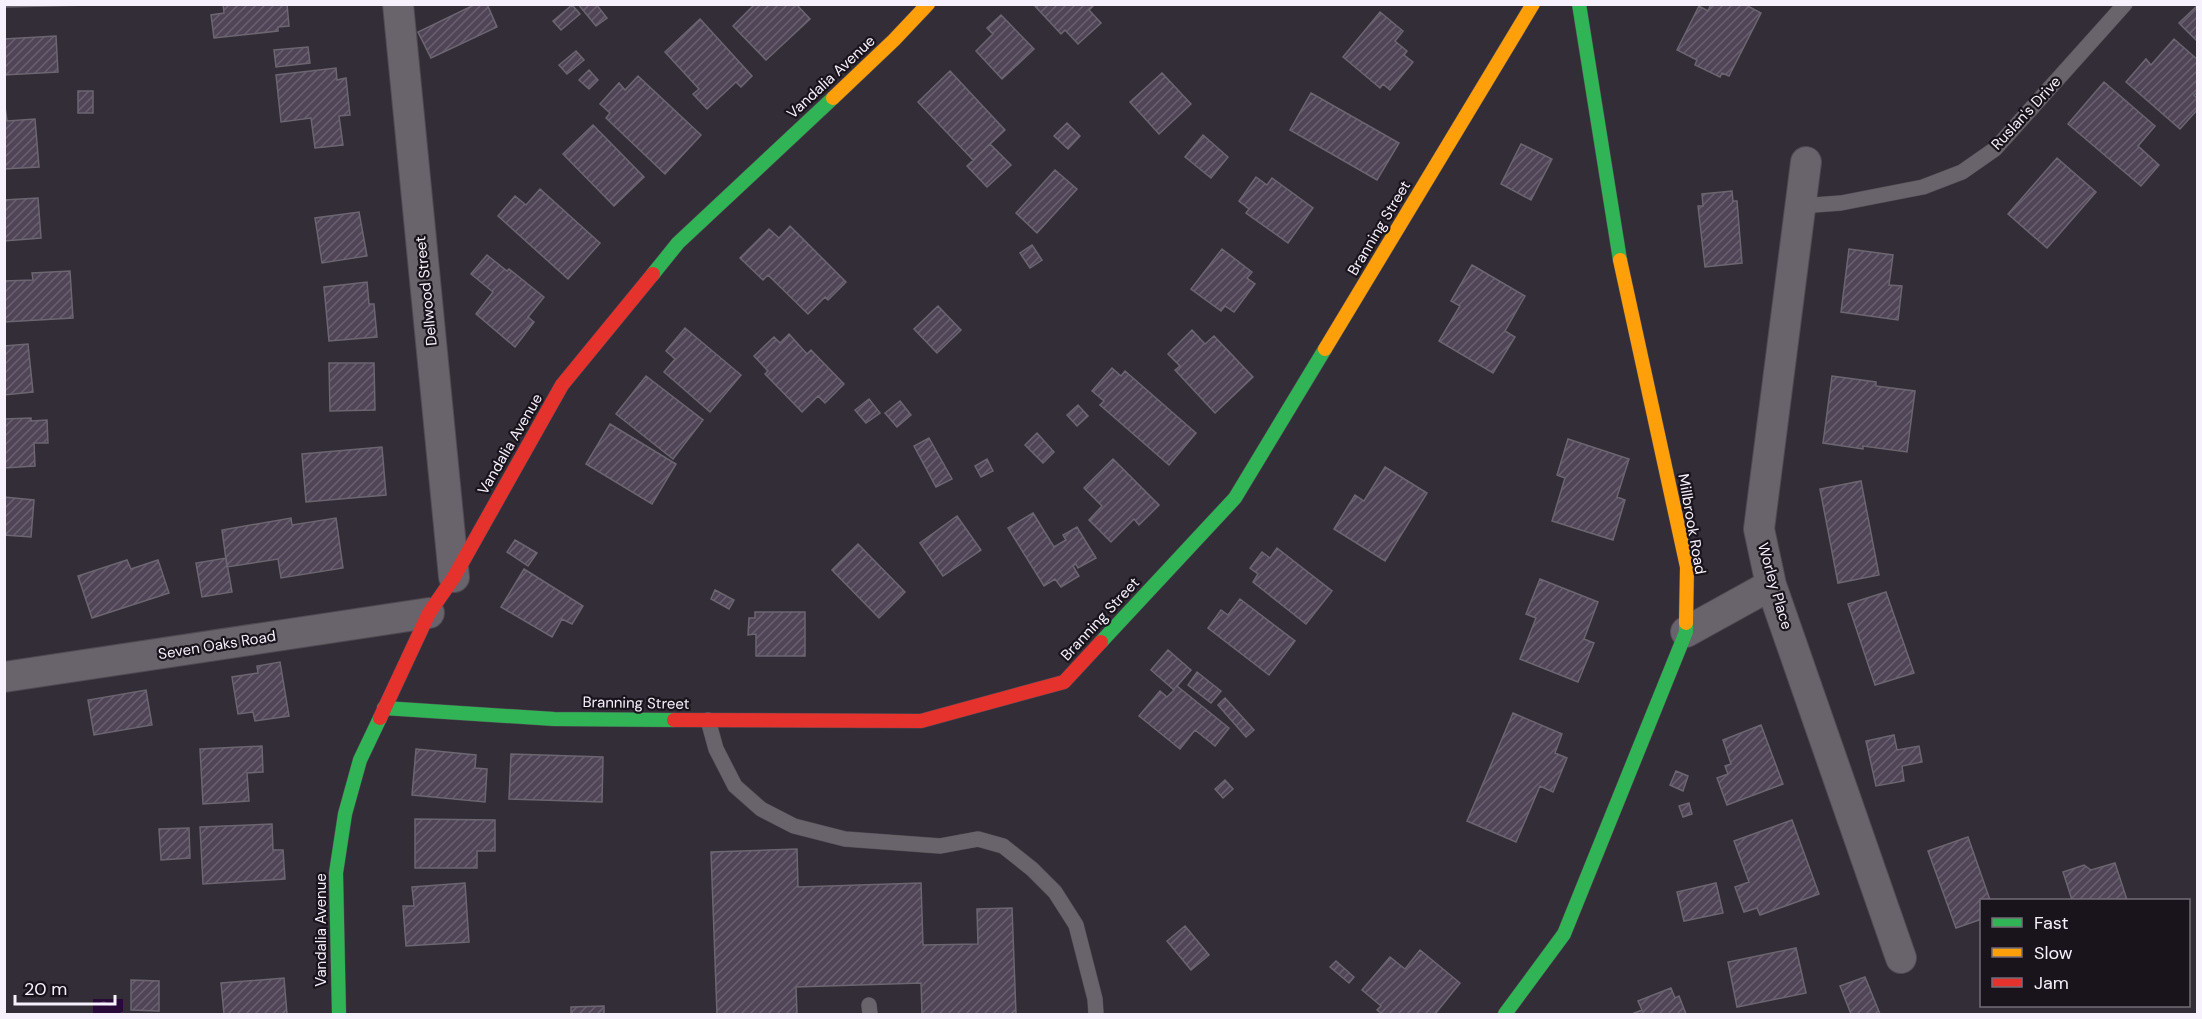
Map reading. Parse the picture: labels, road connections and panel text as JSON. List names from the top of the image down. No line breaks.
{"streets":{"street":["Vandalia Avenue","Branning Street","Dellwood Street","Millbrook Road","Worley Place","Seven Oaks Road"],"lane":["Ruslan's Drive"]},"crossings":[["Vandalia Avenue","Branning Street"],["Vandalia Avenue","Dellwood Street"],["Vandalia Avenue","Seven Oaks Road"],["Ruslan's Drive","Worley Place"]],"legend":["Fast","Slow","Jam"],"scale_bar":"20 m"}
